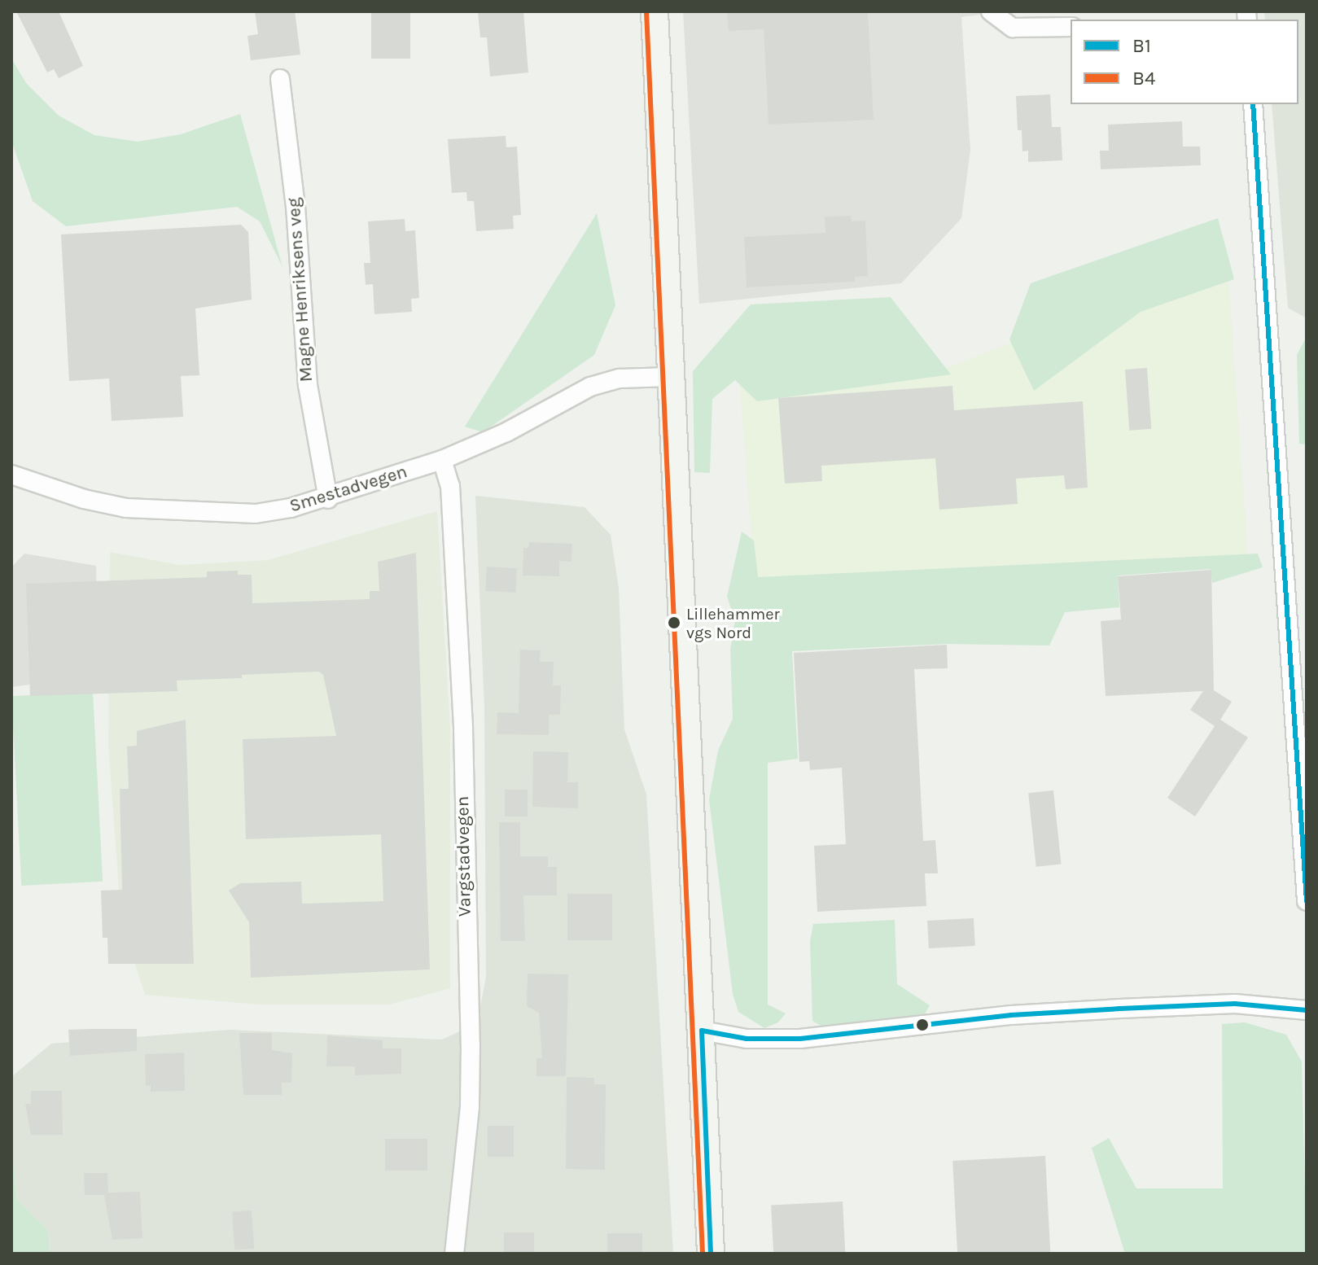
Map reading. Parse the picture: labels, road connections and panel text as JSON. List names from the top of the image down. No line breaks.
{"streets":{"street":["Magne Henriksens veg","Smestadvegen","Vargstadvegen"]},"crossings":[["Magne Henriksens veg","Smestadvegen"],["Smestadvegen","Vargstadvegen"]],"places":["Lillehammer vgs Nord"],"lines":["transit line B4","transit line B1"],"legend":["B1","B4"]}
